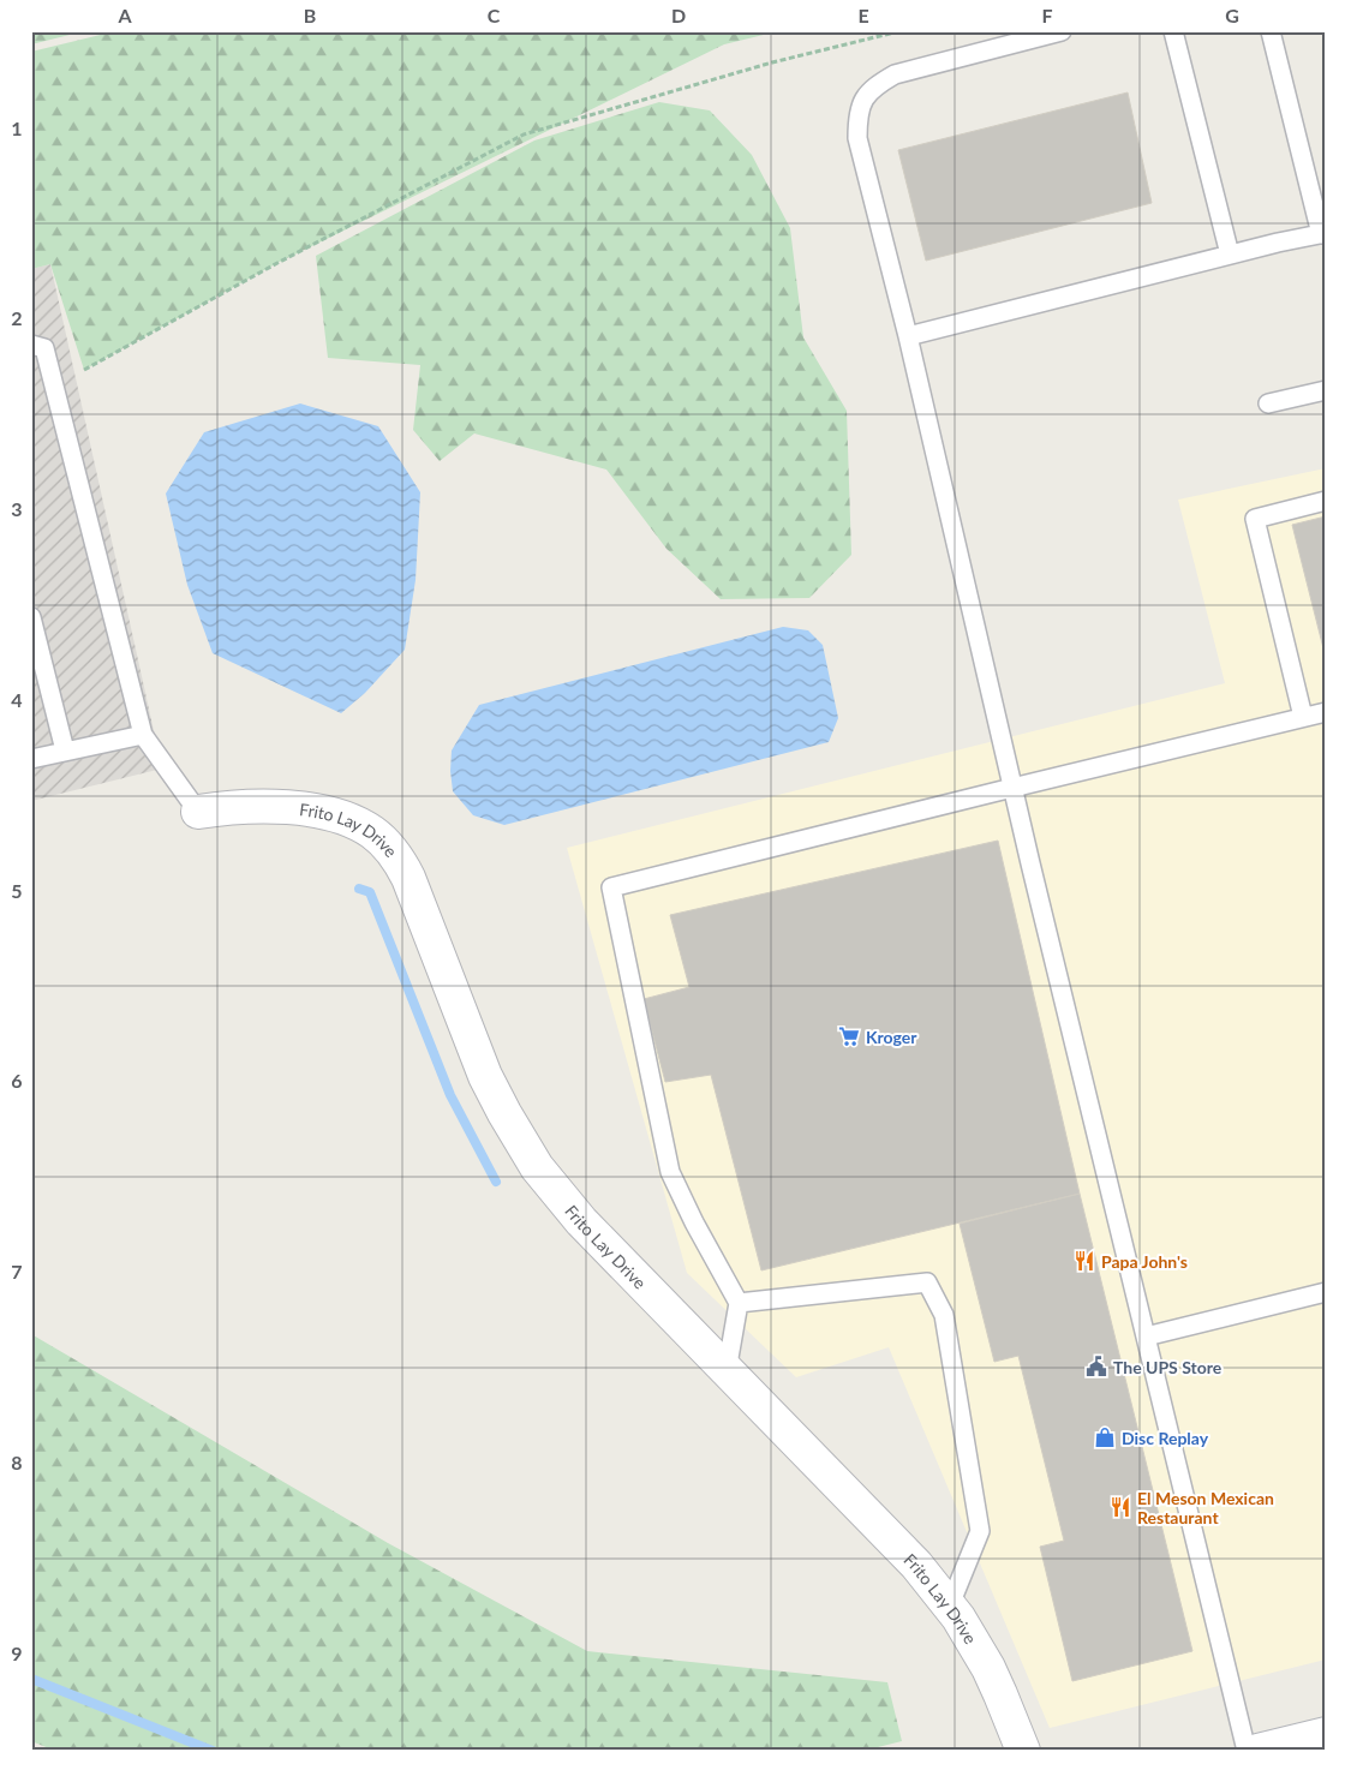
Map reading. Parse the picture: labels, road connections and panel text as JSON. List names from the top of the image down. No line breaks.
{"streets":{"street":["Frito Lay Drive"]},"places":{"supermarket":["Kroger"],"restaurant":["Papa John's","El Meson Mexican Restaurant"],"public building":["The UPS Store"],"shop":["Disc Replay"]},"grid":{"columns":["A","B","C","D","E","F","G"],"rows":["1","2","3","4","5","6","7","8","9"]}}
